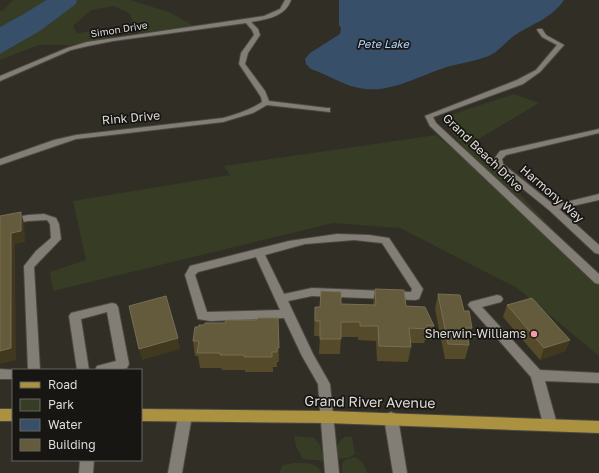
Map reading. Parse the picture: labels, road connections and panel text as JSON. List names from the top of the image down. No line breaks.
{"streets":{"main road":["Grand River Avenue"],"street":["Simon Drive","Rink Drive","Grand Beach Drive","Harmony Way"]},"water":["Pete Lake"],"places":["Sherwin-Williams"],"legend":["Road","Park","Water","Building"]}
